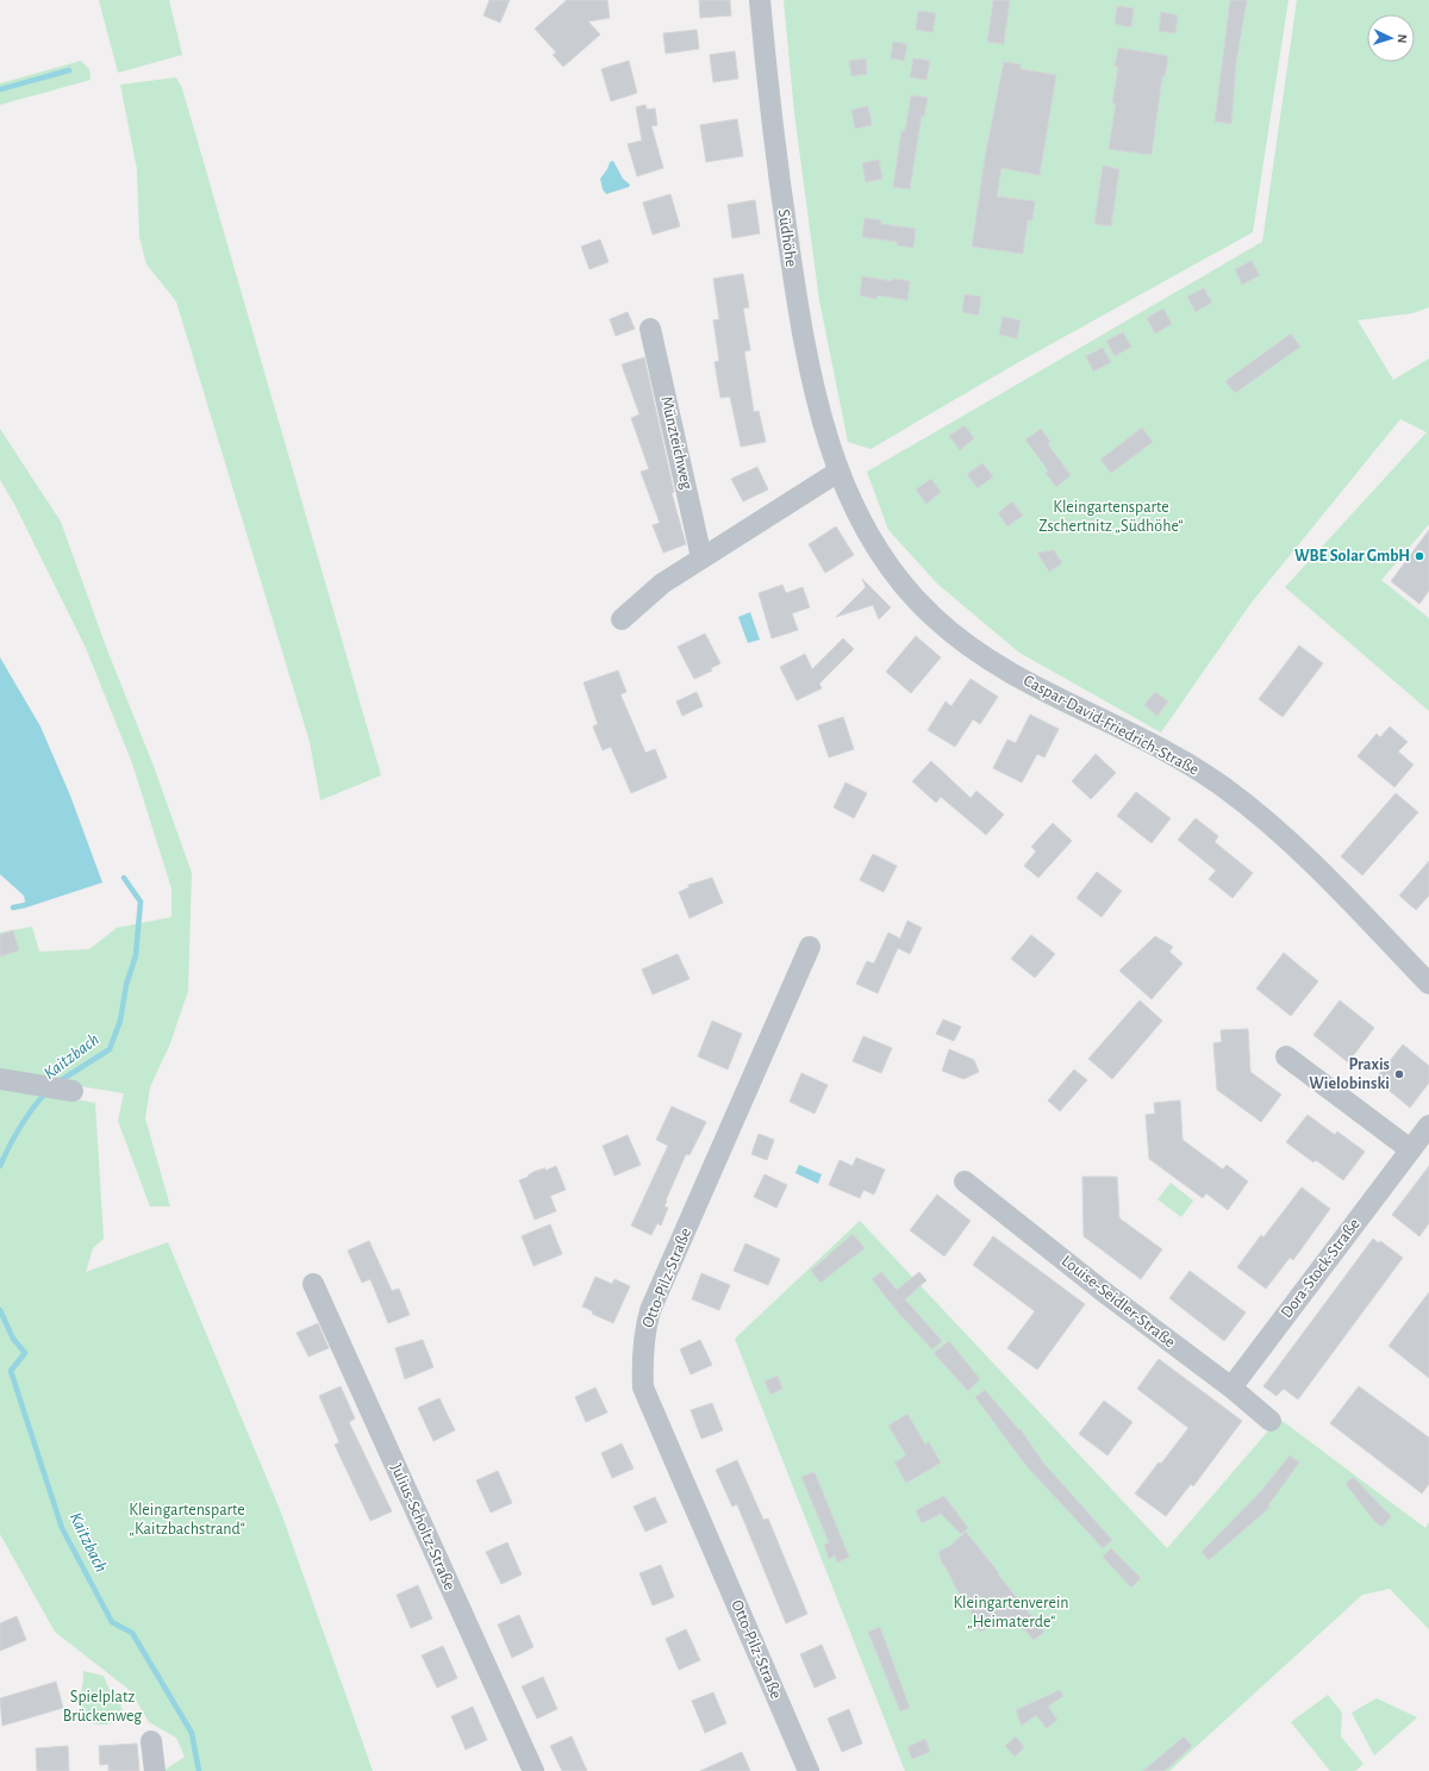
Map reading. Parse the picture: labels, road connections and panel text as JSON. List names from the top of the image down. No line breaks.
{"streets":{"street":["Südhöhe","Münzteichweg","Caspar-David-Friedrich-Straße","Dora-Stock-Straße","Otto-Pilz-Straße","Louise-Seidler-Straße","Julius-Scholtz-Straße"]},"crossings":[["Südhöhe","Caspar-David-Friedrich-Straße"],["Dora-Stock-Straße","Louise-Seidler-Straße"]],"water":["Kaitzbach"],"parks":["Kleingartensparte Zschertnitz „Südhöhe“","Kleingartensparte „Kaitzbachstrand“","Kleingartenverein „Heimaterde“","Spielplatz Brückenweg"],"places":["WBE Solar GmbH","Praxis Wielobinski"],"north":"right"}
